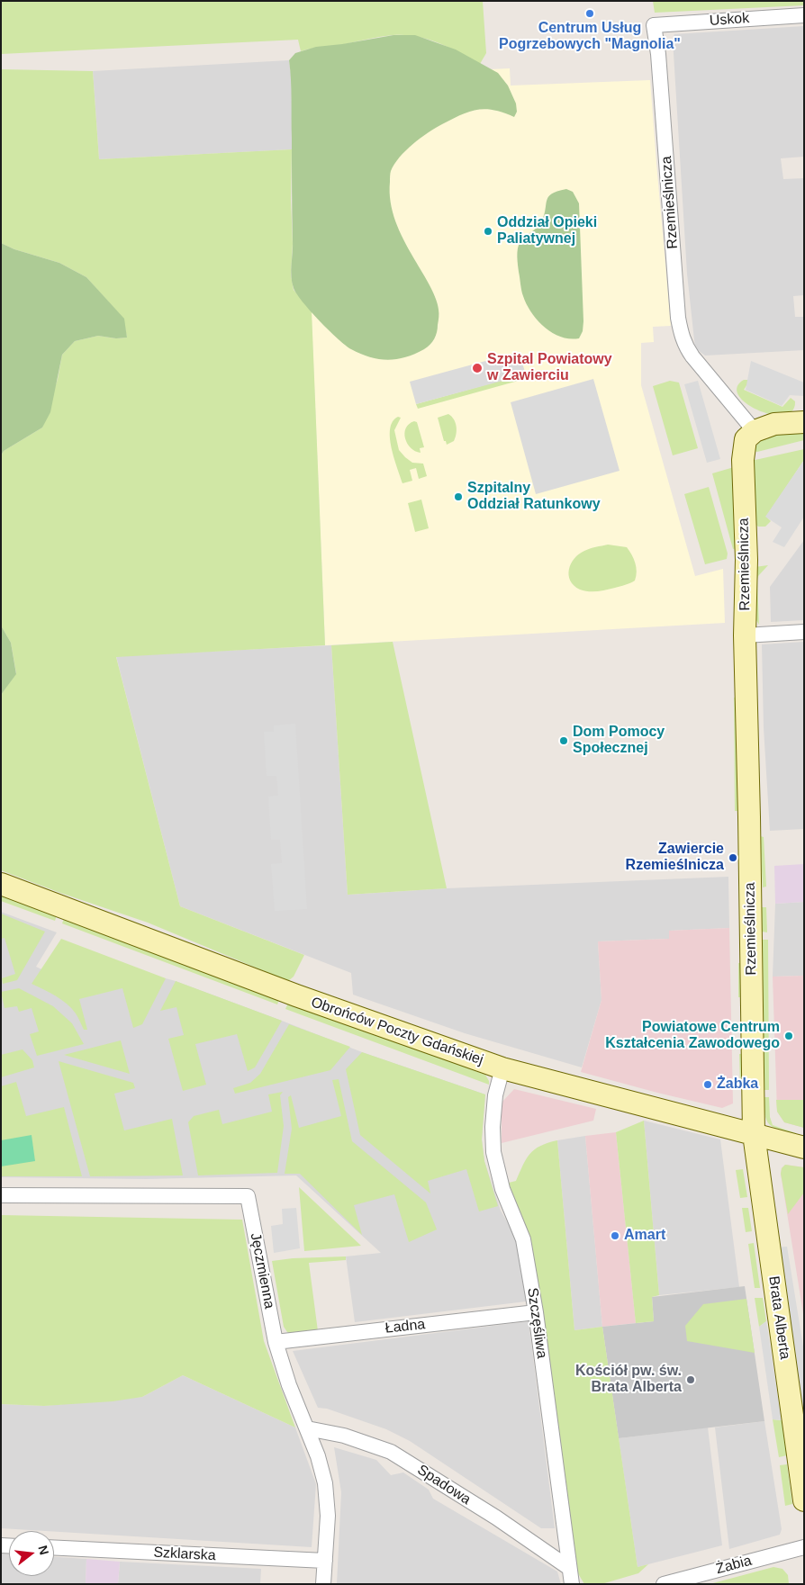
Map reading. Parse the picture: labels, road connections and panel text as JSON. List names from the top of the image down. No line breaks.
{"streets":{"street":["Uskok","Rzemieślnicza","Obrońców Poczty Gdańskiej","Jęczmienna","Brata Alberta","Szczęśliwa","Ładna","Spadowa","Szklarska","Żabia"]},"crossings":[["Uskok","Rzemieślnicza"],["Rzemieślnicza","Obrońców Poczty Gdańskiej"],["Rzemieślnicza","Brata Alberta"],["Obrońców Poczty Gdańskiej","Brata Alberta"],["Obrońców Poczty Gdańskiej","Szczęśliwa"],["Jęczmienna","Ładna"],["Jęczmienna","Spadowa"],["Jęczmienna","Szklarska"],["Szczęśliwa","Ładna"],["Szczęśliwa","Spadowa"]],"places":["Centrum Usług Pogrzebowych \"Magnolia\"","Oddział Opieki Paliatywnej","Szpital Powiatowy w Zawierciu","Szpitalny Oddział Ratunkowy","Dom Pomocy Społecznej","Zawiercie Rzemieślnicza","Powiatowe Centrum Kształcenia Zawodowego","Żabka","Amart","Kościół pw. św. Brata Alberta"],"north":"right"}
